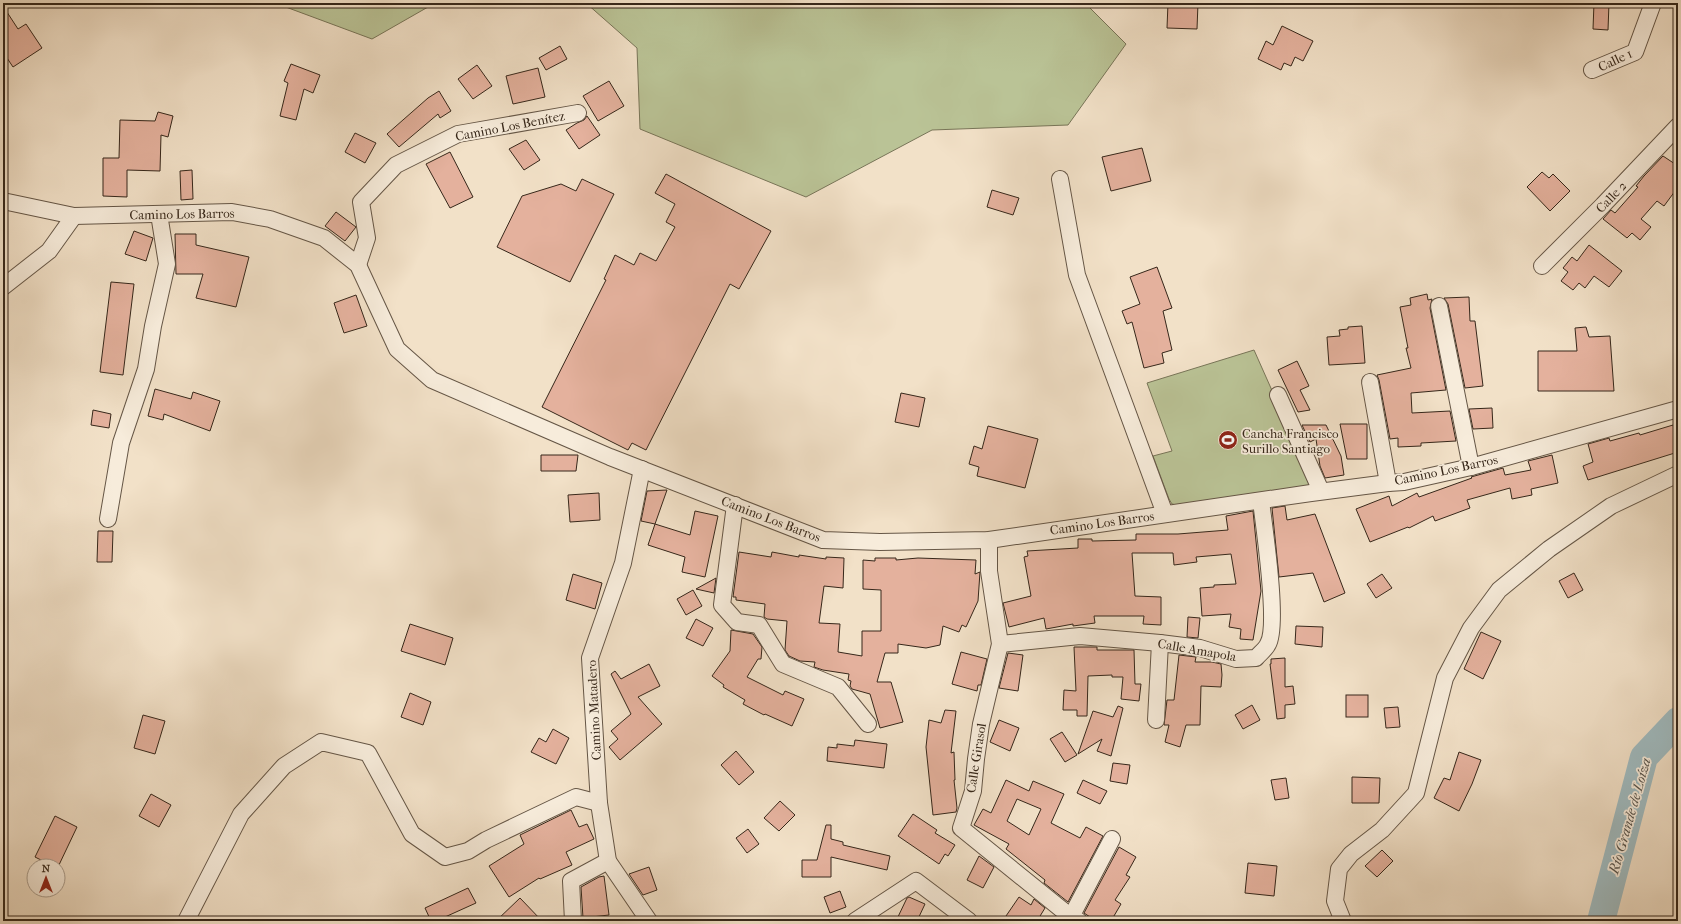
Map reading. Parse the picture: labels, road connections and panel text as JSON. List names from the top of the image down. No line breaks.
{"streets":{"street":["Calle 1","Camino Los Benítez","Calle 2","Camino Los Barros","Calle Amapola","Camino Matadero","Calle Girasol"]},"crossings":[["Camino Los Benítez","Camino Los Barros"],["Camino Los Barros","Calle Amapola"],["Camino Los Barros","Camino Matadero"],["Camino Los Barros","Calle Girasol"],["Calle Amapola","Calle Girasol"]],"water":["Río Grande de Loíza"],"places":{"sports":["Cancha Francisco Surillo Santiago"]},"north":"top"}
